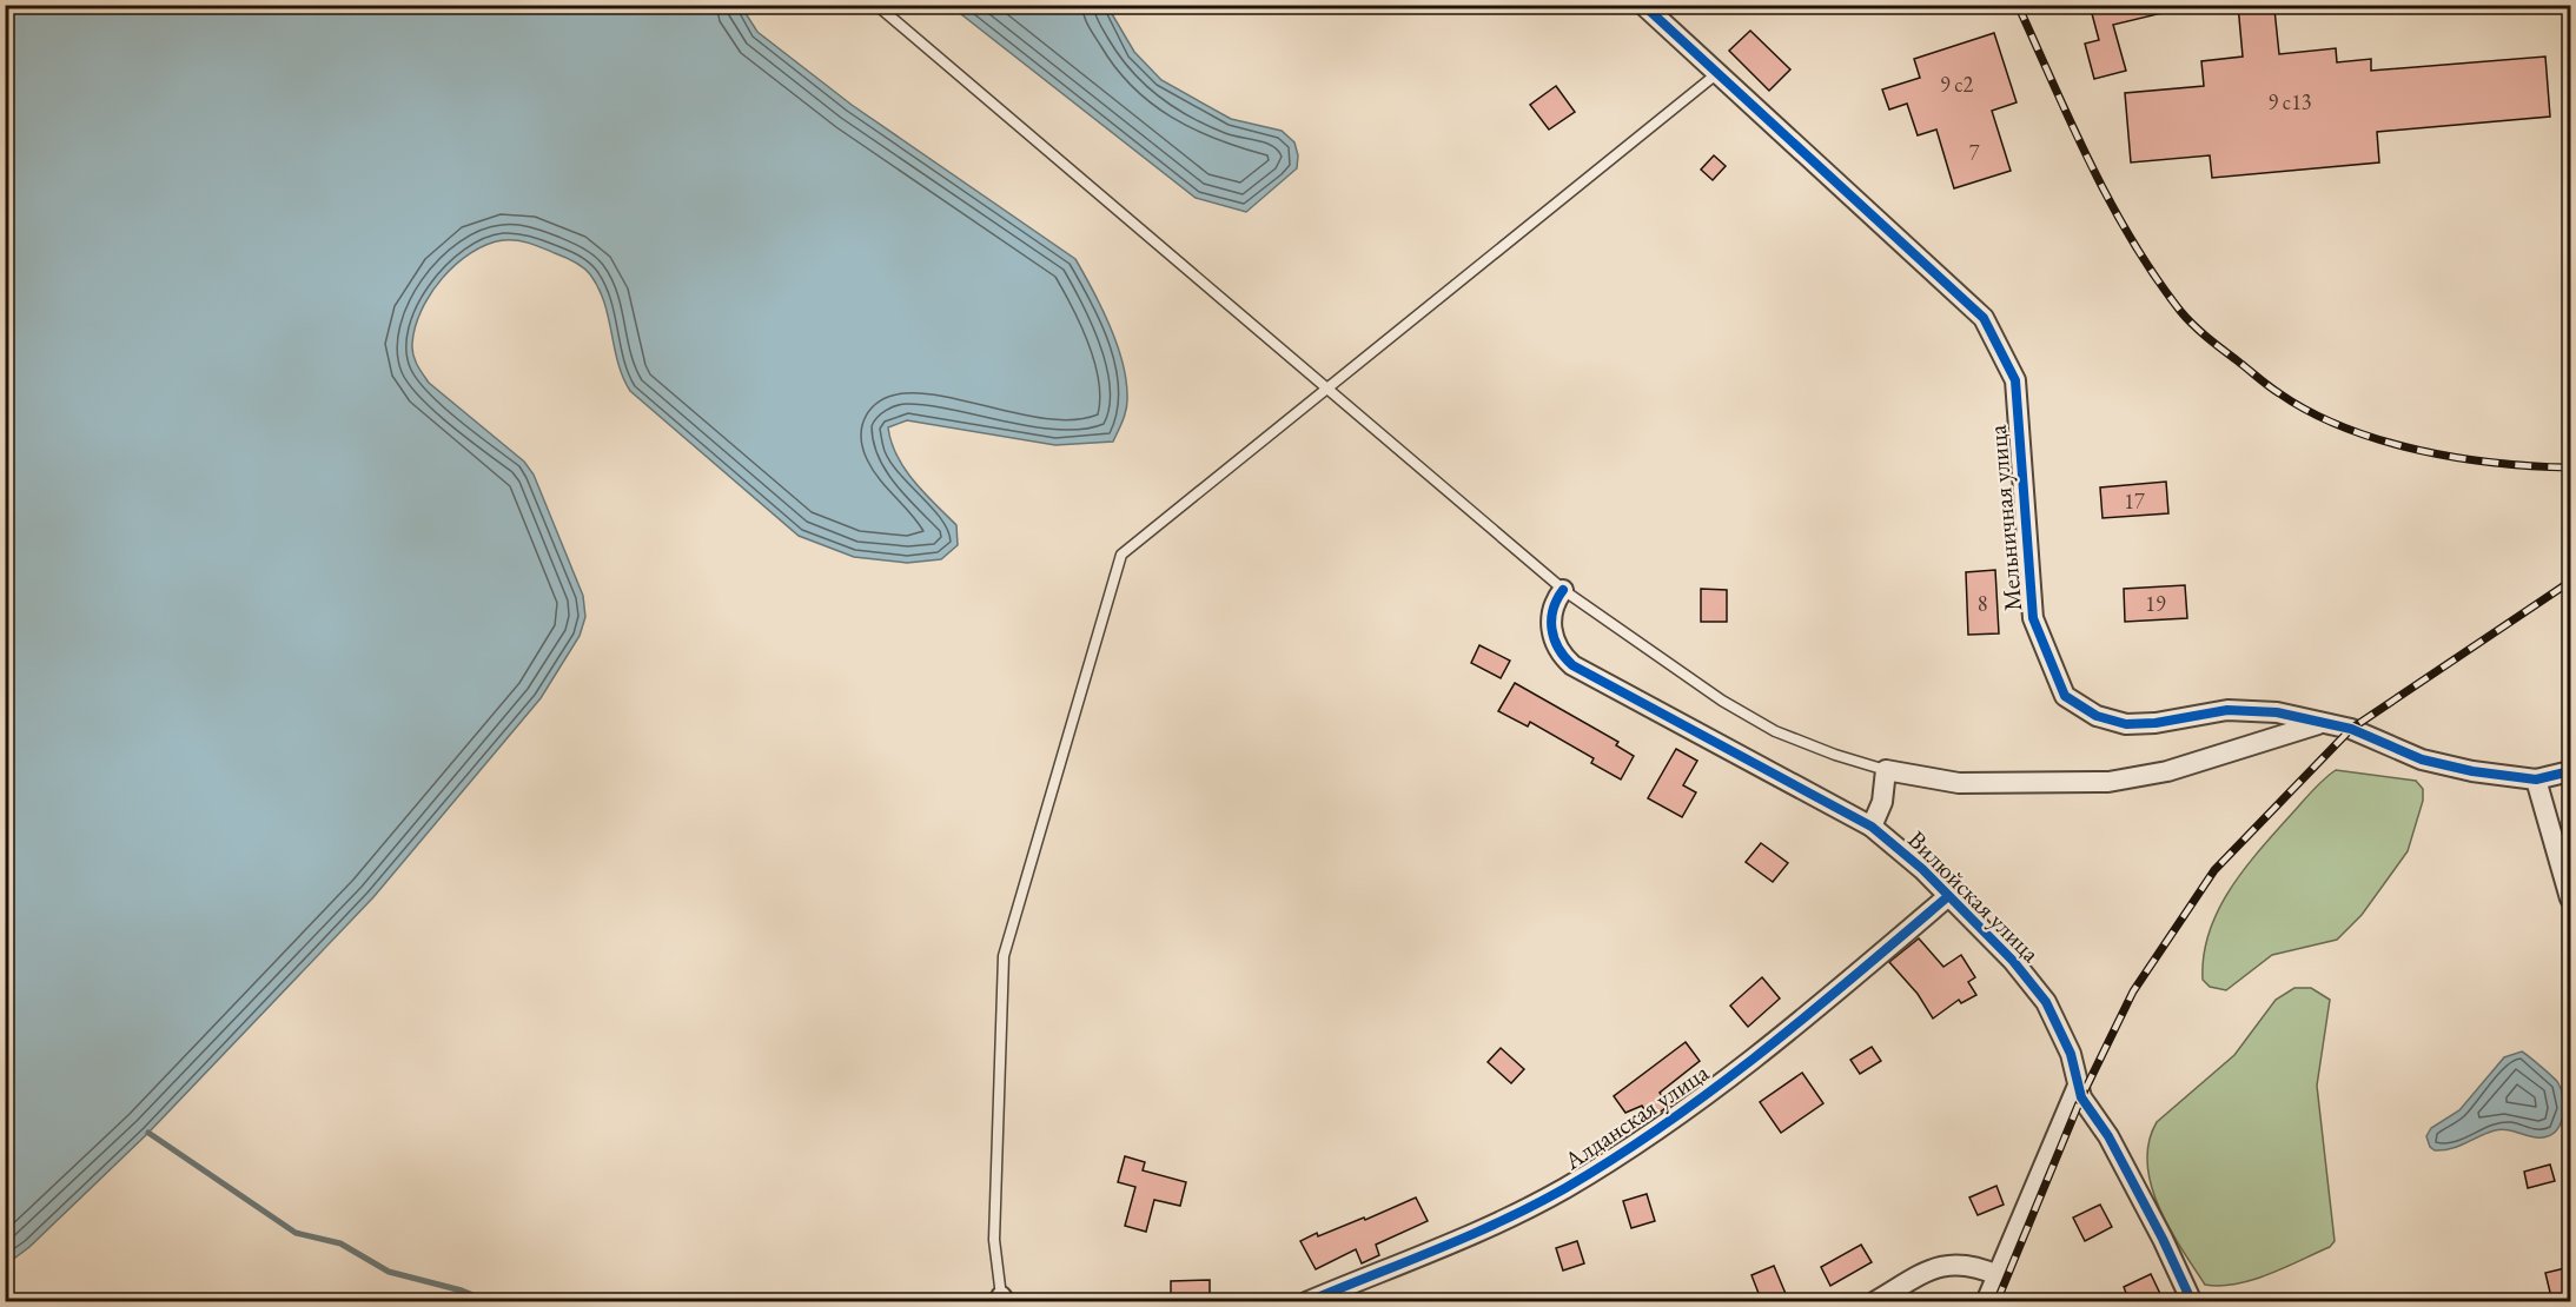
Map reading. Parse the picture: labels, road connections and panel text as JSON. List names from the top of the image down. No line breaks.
{"streets":{"street":["Мельничная улица","Вилюйская улица","Алданская улица"]},"crossings":[["Вилюйская улица","Алданская улица"]],"house_numbers":["9 с2","9 с13","7","17","8","19"]}
